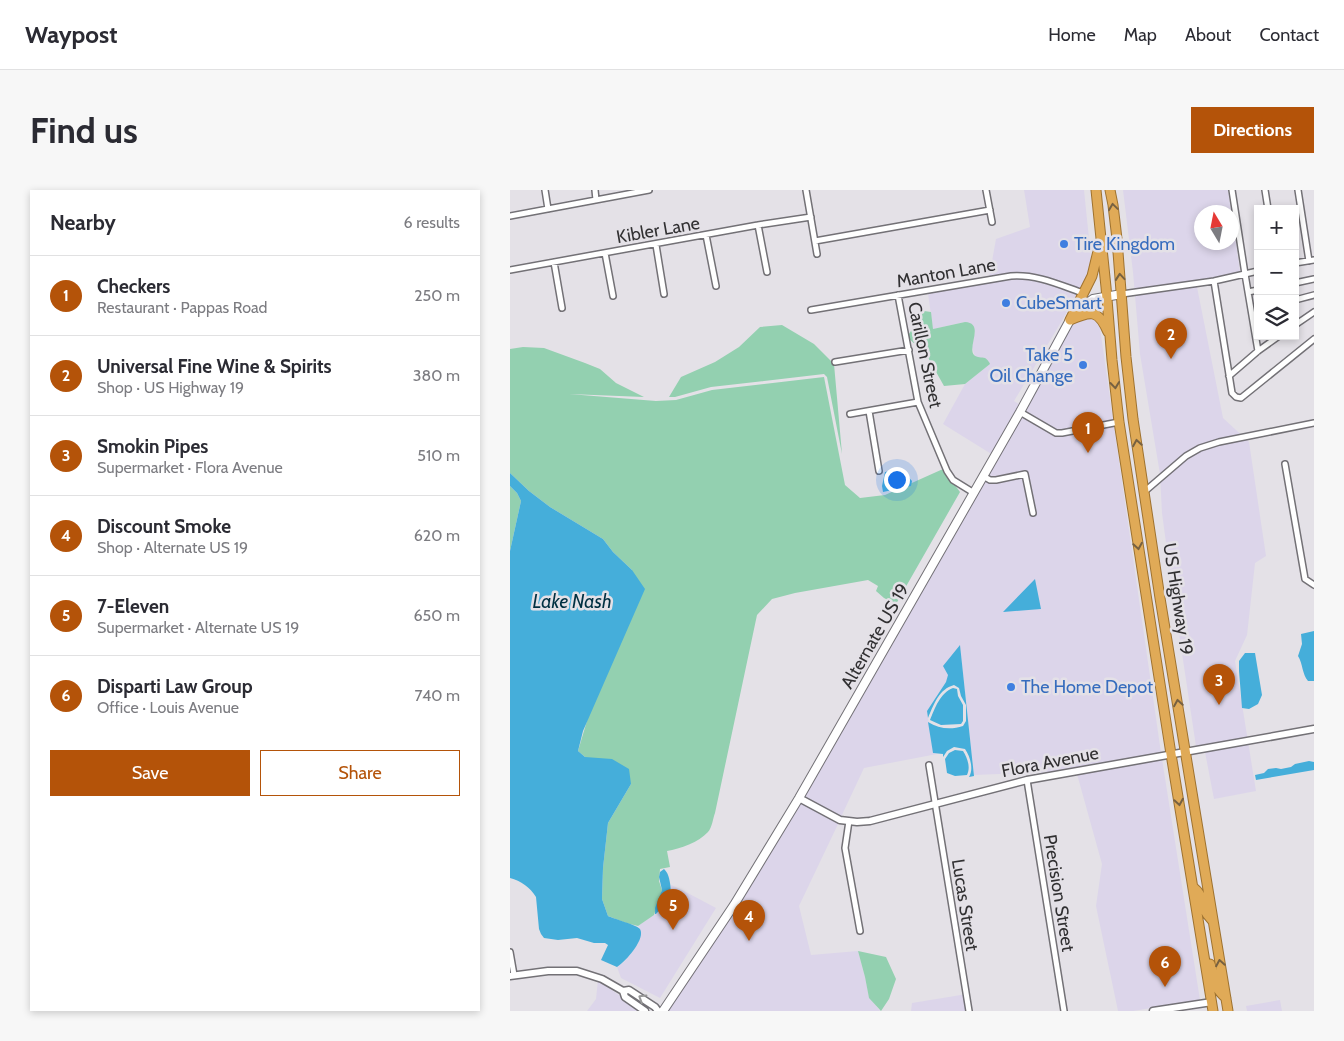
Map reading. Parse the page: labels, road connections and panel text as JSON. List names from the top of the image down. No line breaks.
{"streets":{"highway":["US Highway 19"],"main road":["Alternate US 19"],"street":["Kibler Lane","Manton Lane","Carillon Street","Flora Avenue","Precision Street","Lucas Street"]},"crossings":[["Manton Lane","Carillon Street"],["Carillon Street","Alternate US 19"],["US Highway 19","Alternate US 19"],["US Highway 19","Flora Avenue"],["Alternate US 19","Flora Avenue"],["Flora Avenue","Precision Street"],["Flora Avenue","Lucas Street"]],"water":["Lake Nash"],"places":["Tire Kingdom","CubeSmart","Take 5 Oil Change","The Home Depot"],"north":"top","page":{"header":"Waypost","nav":["Home","Map","About","Contact"],"buttons":["Directions",["Save","Share"]],"title":"Find us","heading":["Nearby","6 results"],"map_buttons":["+","−"],"list":[{"mark":"1","name":"Checkers","note":"Restaurant · Pappas Road","value":"250 m"},{"mark":"2","name":"Universal Fine Wine & Spirits","note":"Shop · US Highway 19","value":"380 m"},{"mark":"3","name":"Smokin Pipes","note":"Supermarket · Flora Avenue","value":"510 m"},{"mark":"4","name":"Discount Smoke","note":"Shop · Alternate US 19","value":"620 m"},{"mark":"5","name":"7-Eleven","note":"Supermarket · Alternate US 19","value":"650 m"},{"mark":"6","name":"Disparti Law Group","note":"Office · Louis Avenue","value":"740 m"}],"pins":["2","1","3","5","4","6"]}}
